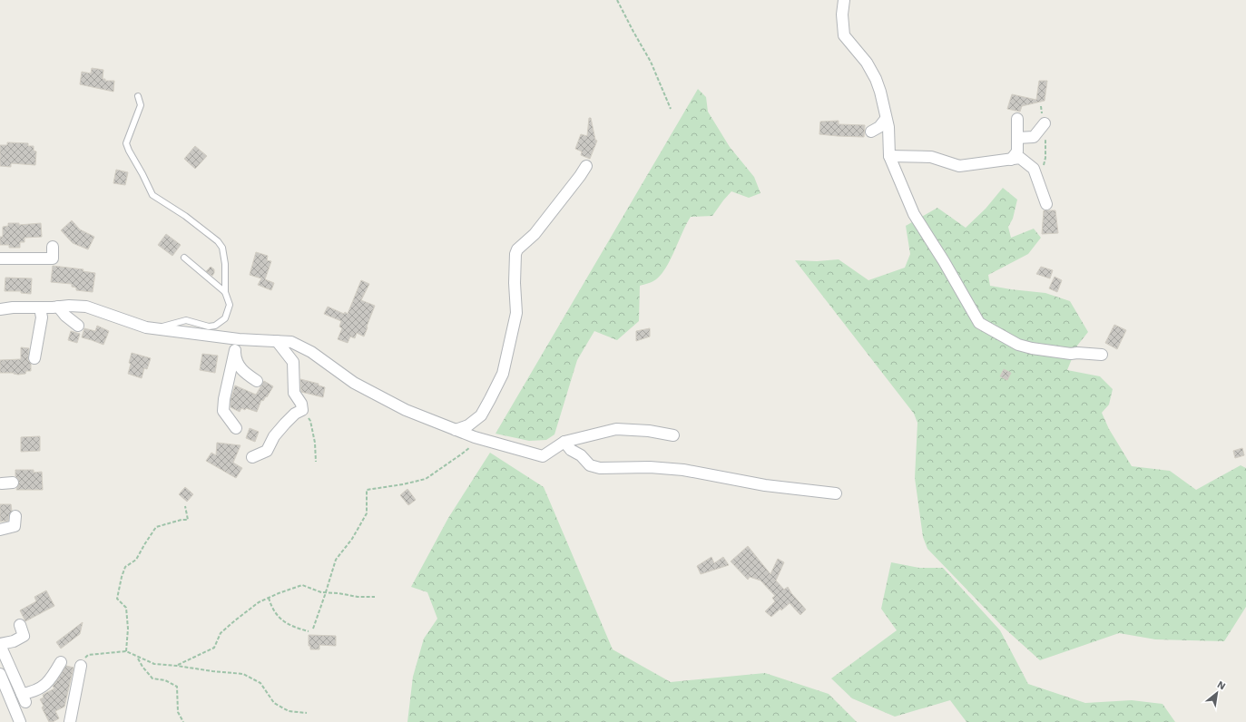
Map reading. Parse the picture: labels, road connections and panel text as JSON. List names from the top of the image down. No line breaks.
{"north":"top right"}
